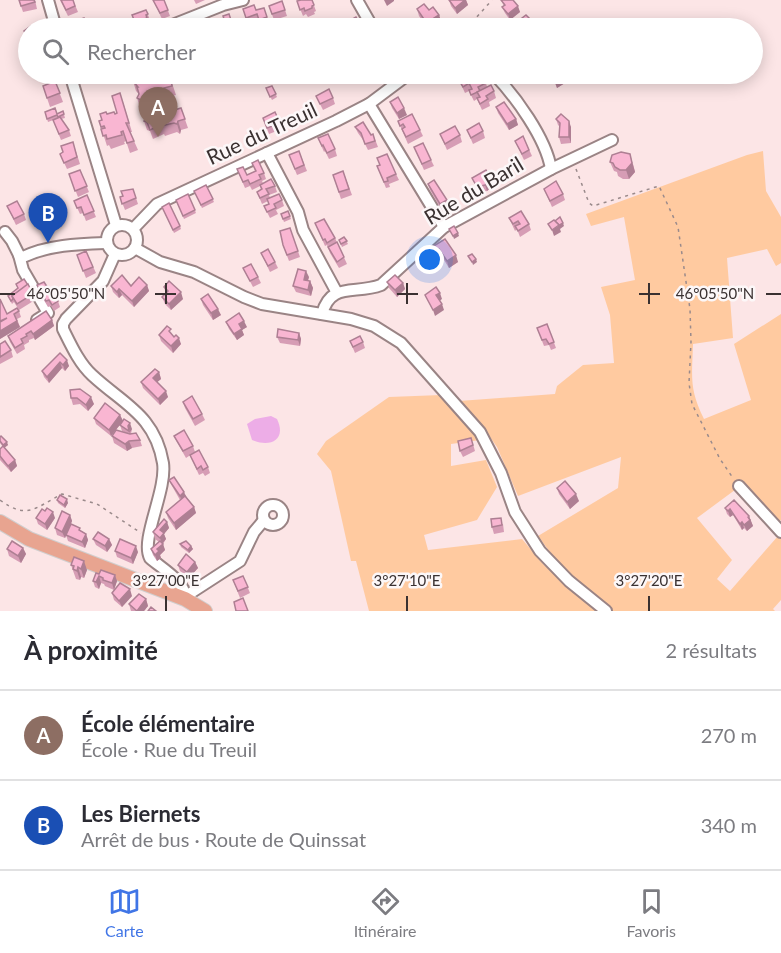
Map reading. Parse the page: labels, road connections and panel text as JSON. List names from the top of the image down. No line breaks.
{"streets":{"street":["Rue du Treuil","Rue du Baril"]},"page":{"search":"Rechercher","pins":["A","B"],"heading":["À proximité","2 résultats"],"list":[{"mark":"A","name":"École élémentaire","note":"École · Rue du Treuil","value":"270 m"},{"mark":"B","name":"Les Biernets","note":"Arrêt de bus · Route de Quinssat","value":"340 m"}],"nav":["Carte","Itinéraire","Favoris"]},"coordinates":["46°05'50\"N","3°27'00\"E","3°27'10\"E","3°27'20\"E"]}
